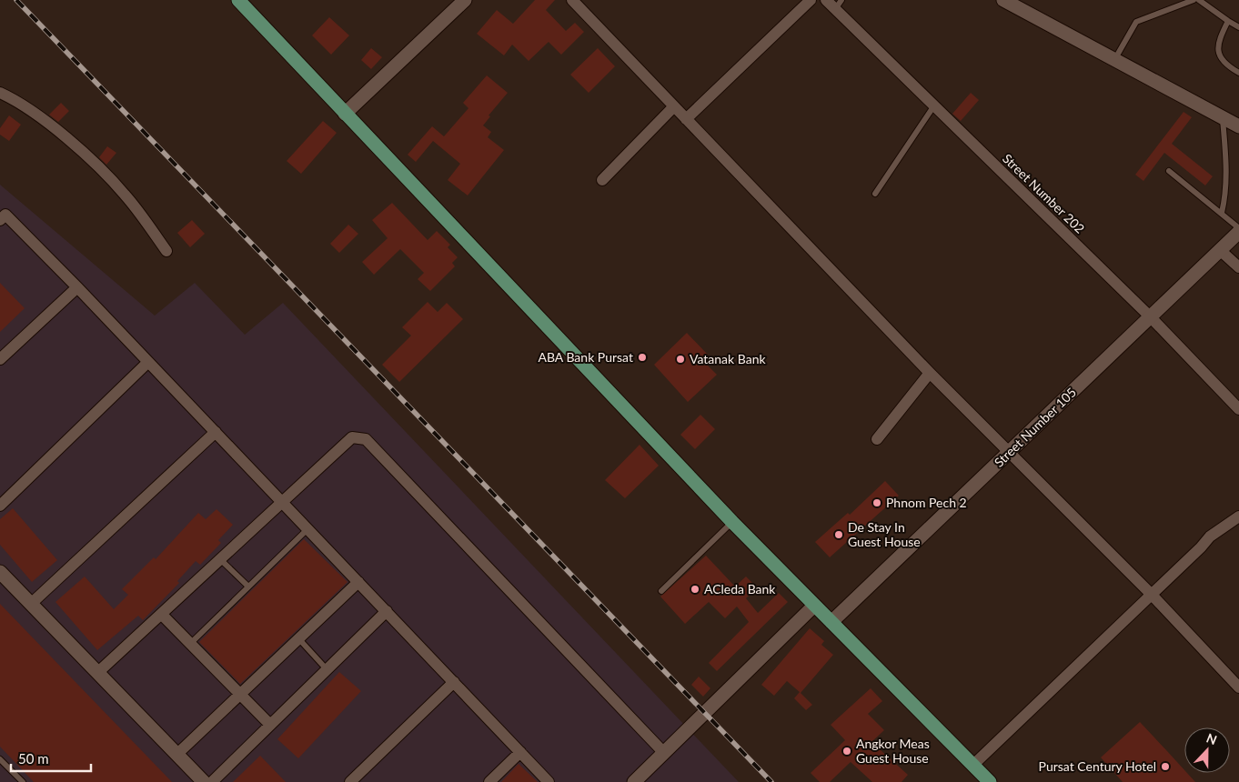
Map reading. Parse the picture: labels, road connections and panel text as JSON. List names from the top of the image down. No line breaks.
{"streets":{"street":["Street Number 202","Street Number 105"]},"crossings":[["Street Number 202","Street Number 105"]],"places":["ABA Bank Pursat","Vatanak Bank","Phnom Pech 2","De Stay In Guest House","ACleda Bank","Angkor Meas Guest House","Pursat Century Hotel"],"scale_bar":"50 m","north":"top"}
